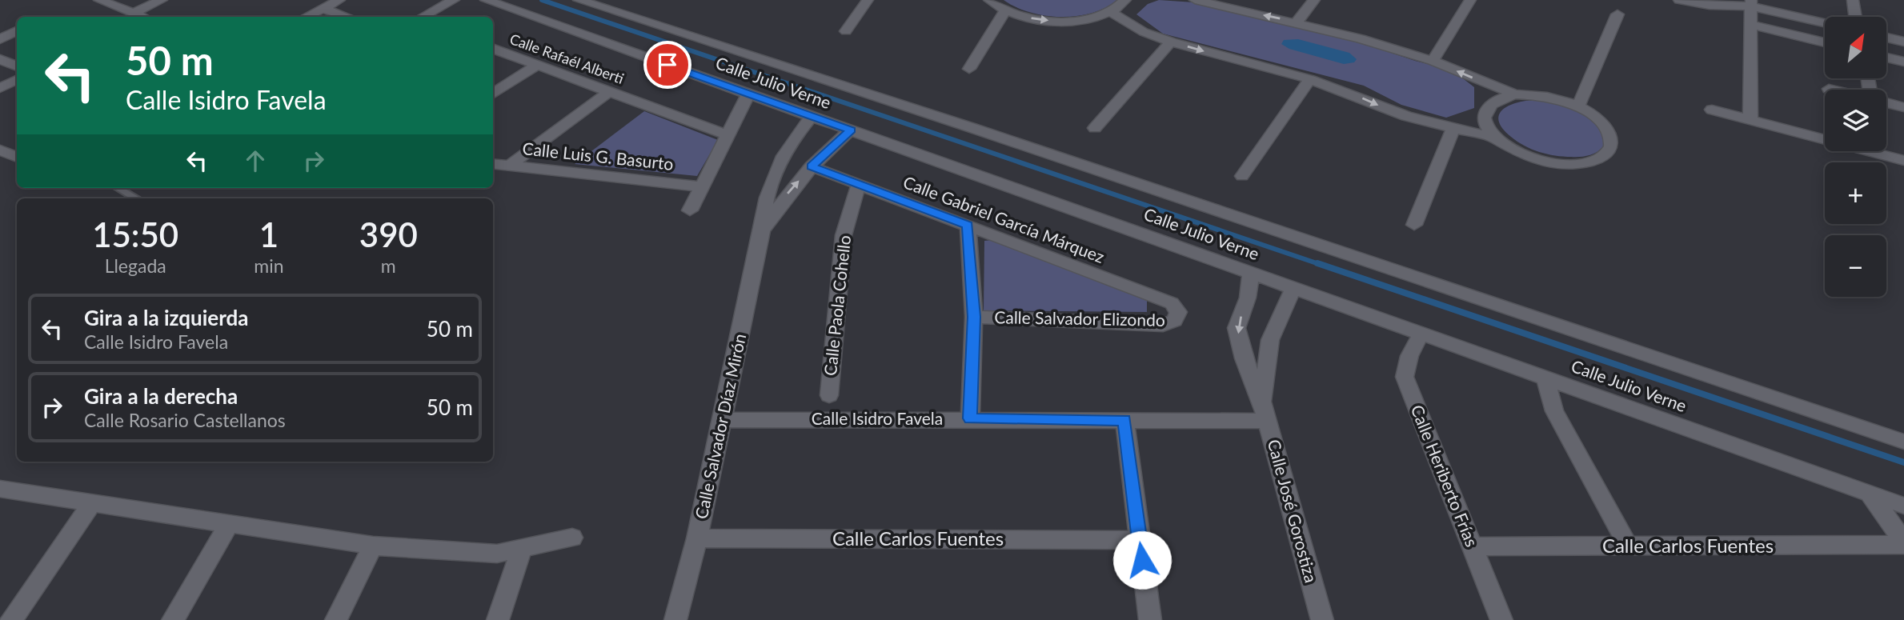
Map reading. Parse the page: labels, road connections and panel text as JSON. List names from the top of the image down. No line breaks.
{"streets":{"street":["Calle Rafaél Alberti","Calle Julio Verne","Calle Luis G. Basurto","Calle Gabriel García Márquez","Calle Paola Cohello","Calle Salvador Elizondo","Calle Isidro Favela","Calle Salvador Díaz Mirón","Calle Heriberto Frías","Calle José Gorostiza","Calle Carlos Fuentes"]},"crossings":[["Calle Julio Verne","Calle Salvador Díaz Mirón"],["Calle Julio Verne","Calle Heriberto Frías"],["Calle Julio Verne","Calle José Gorostiza"],["Calle Gabriel García Márquez","Calle Paola Cohello"],["Calle Gabriel García Márquez","Calle Salvador Elizondo"],["Calle Gabriel García Márquez","Calle Salvador Díaz Mirón"],["Calle Isidro Favela","Calle Salvador Díaz Mirón"],["Calle Isidro Favela","Calle José Gorostiza"],["Calle Salvador Díaz Mirón","Calle Carlos Fuentes"],["Calle Heriberto Frías","Calle Carlos Fuentes"]],"north":"top right","page":{"map_buttons":["+","−"],"turn":["50 m","Calle Isidro Favela"],"eta":["15:50","Llegada","1","min","390","m"],"list":[{"name":"Gira a la izquierda","note":"Calle Isidro Favela","value":"50 m"},{"name":"Gira a la derecha","note":"Calle Rosario Castellanos","value":"50 m"}]}}
